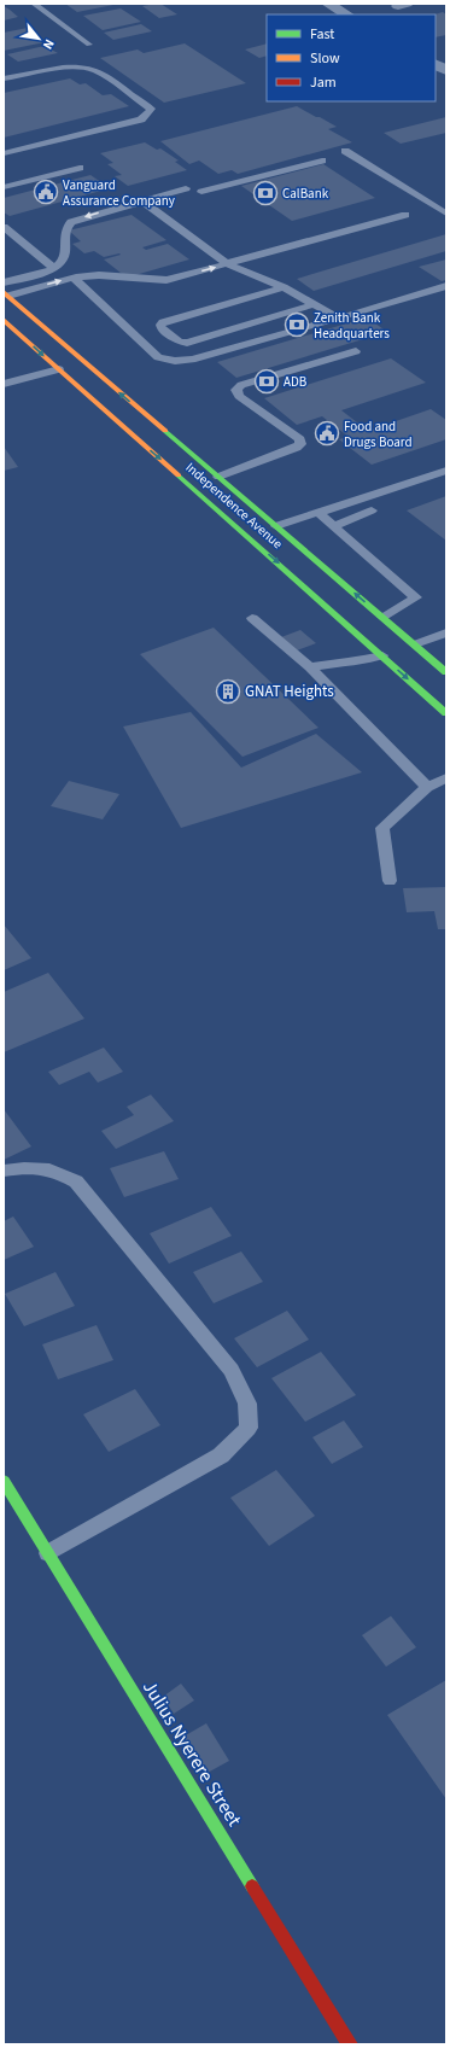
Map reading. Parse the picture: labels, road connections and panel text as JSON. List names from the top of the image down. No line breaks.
{"streets":{"main road":["Independence Avenue","Julius Nyerere Street"]},"places":{"public building":["Vanguard Assurance Company","Food and Drugs Board"],"bank":["CalBank","Zenith Bank Headquarters","ADB"],"building":["GNAT Heights"]},"legend":["Fast","Slow","Jam"],"north":"bottom right"}
